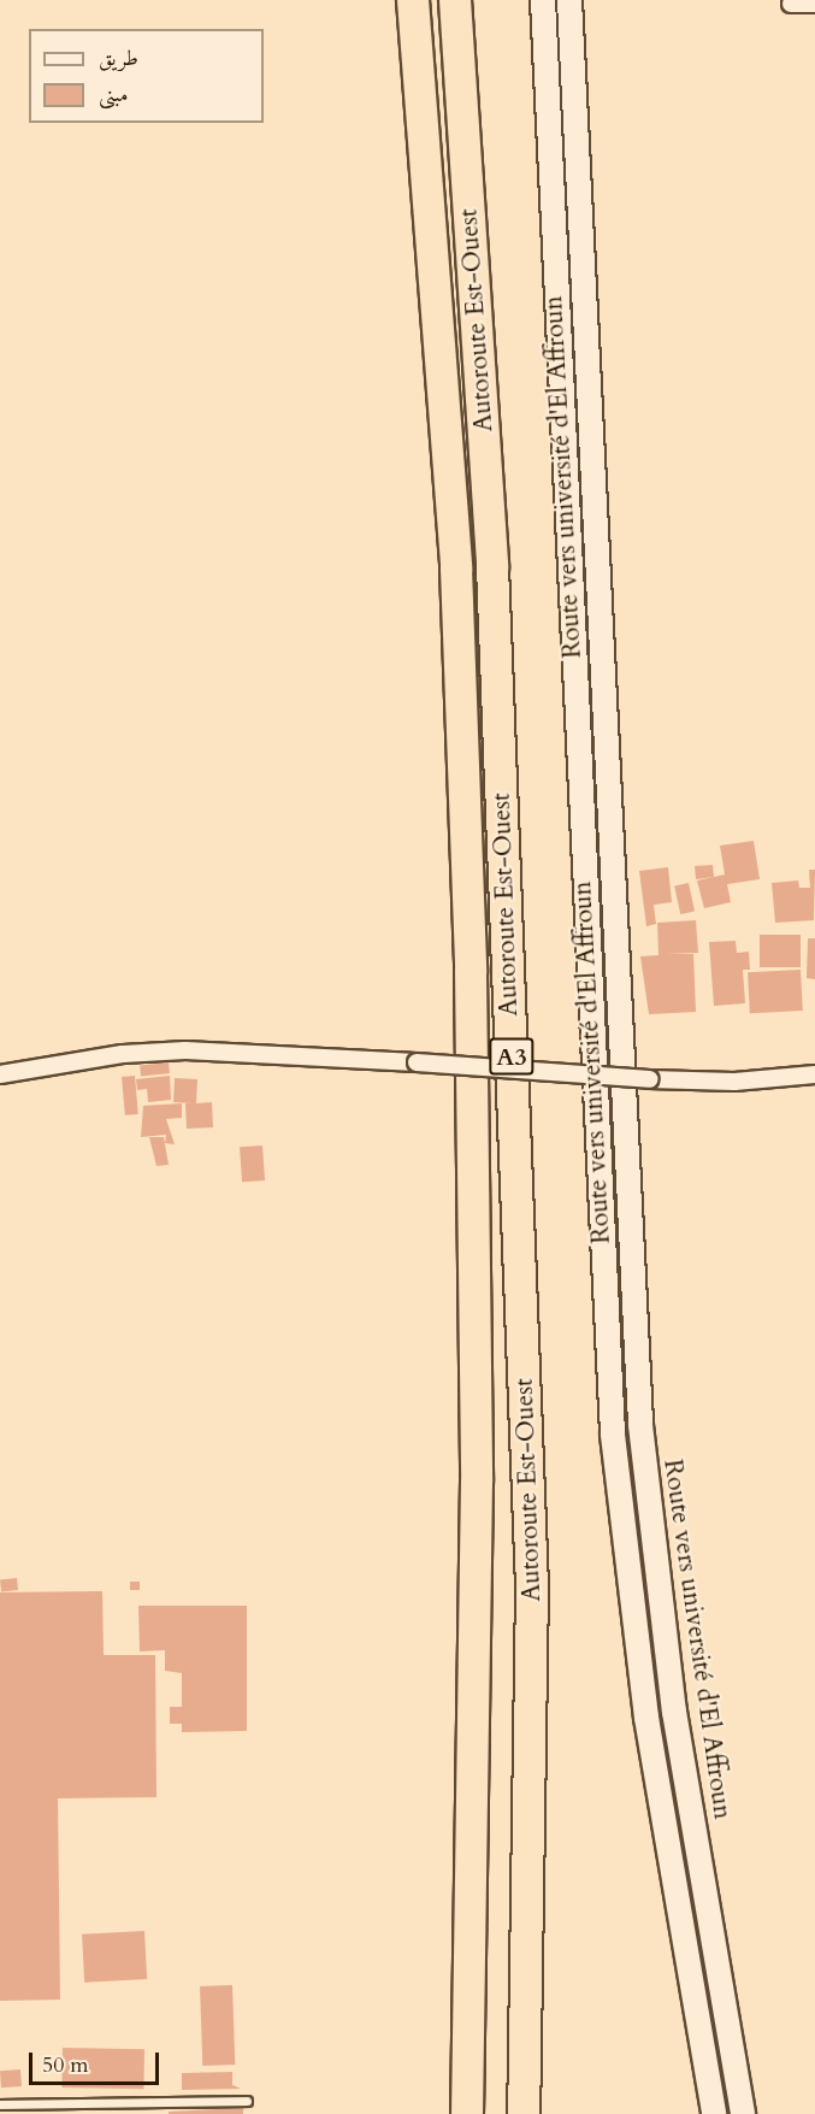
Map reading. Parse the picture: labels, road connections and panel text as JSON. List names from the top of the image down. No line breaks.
{"streets":{"highway":["Autoroute Est-Ouest","A3"],"main road":["Route vers université d'El Affroun"]},"legend":["طريق","مبنى"],"scale_bar":"50 m"}
